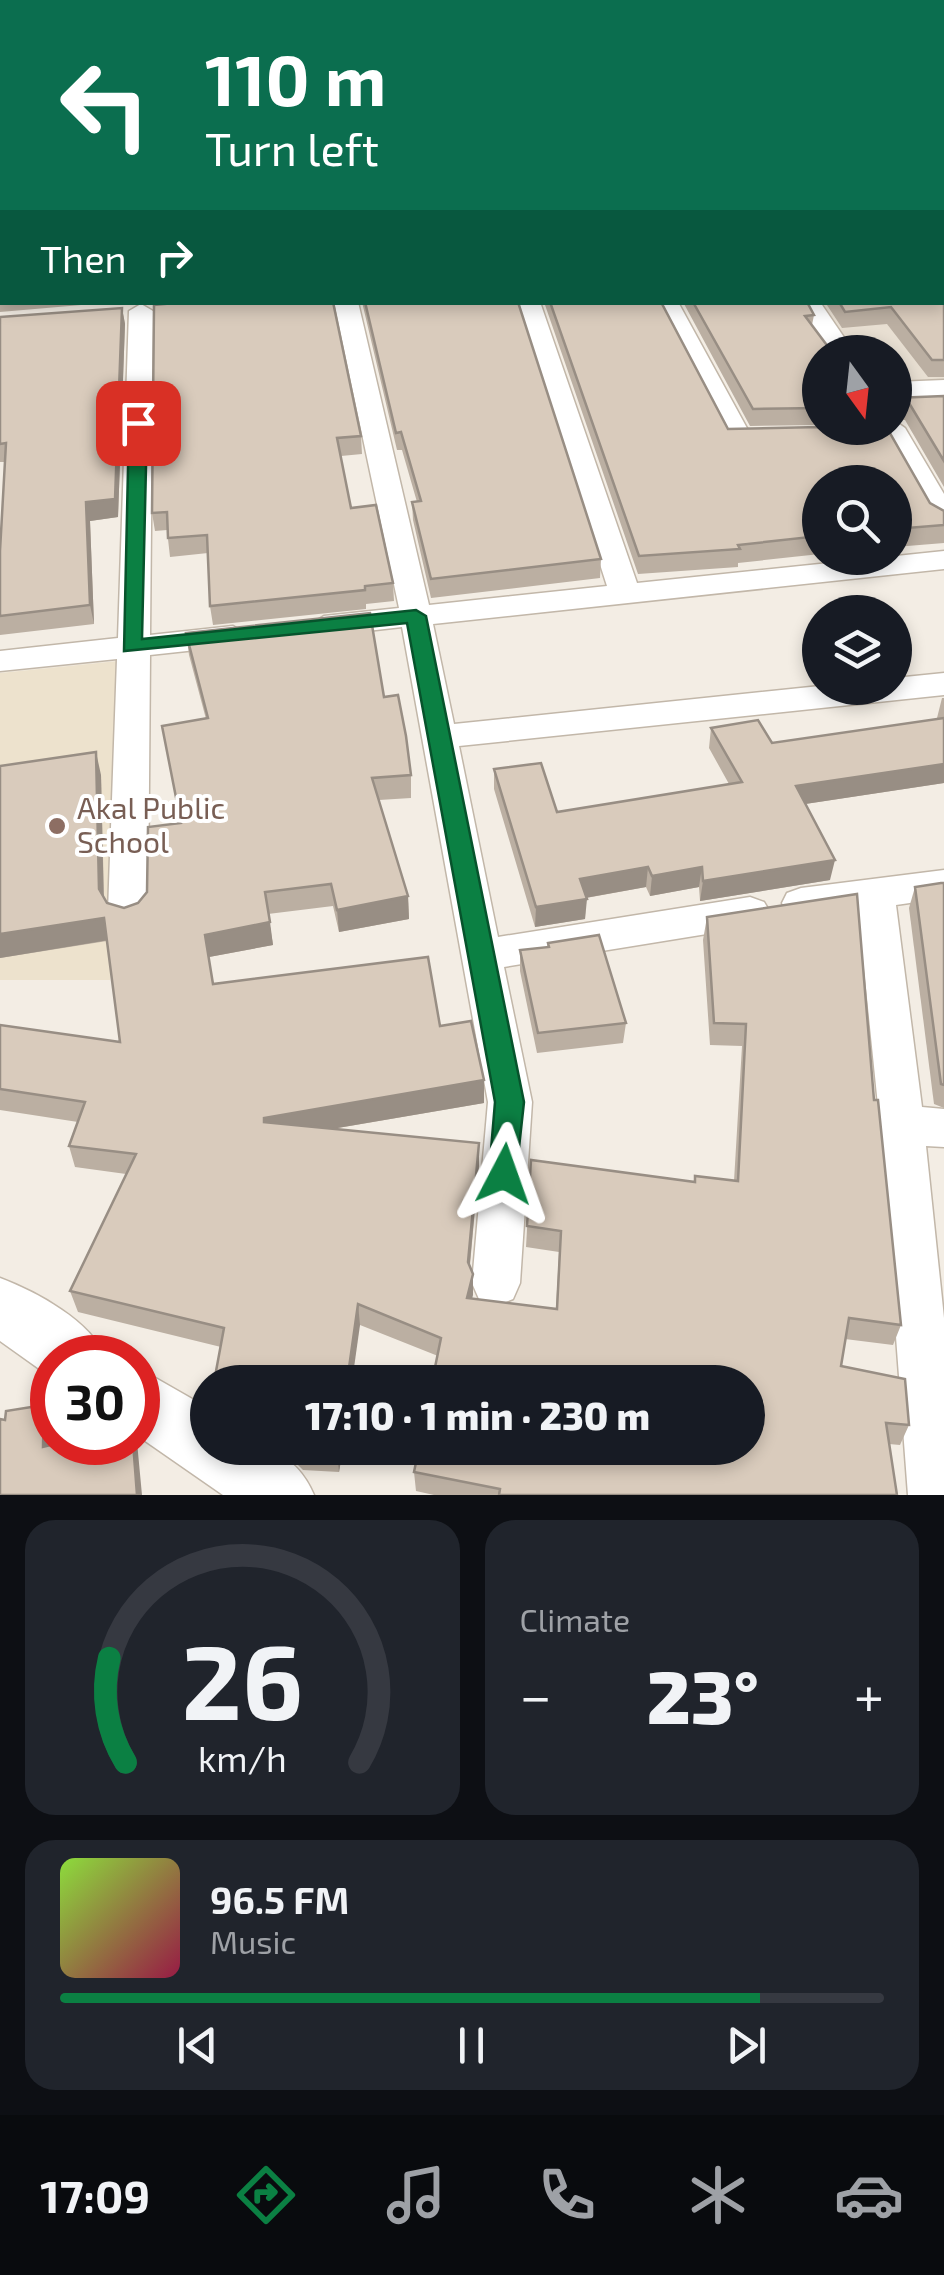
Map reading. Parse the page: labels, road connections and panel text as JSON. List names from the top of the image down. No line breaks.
{"places":["Akal Public School"],"north":"bottom","page":{"turn":["110 m","Turn left"],"then":"Then","limit":"30","trip":"17:10 · 1 min · 230 m","tile":"Climate","heat":["−","23°","+"],"song":["96.5 FM","Music"],"tabs":"17:09","gauge":["26","km/h"]}}
